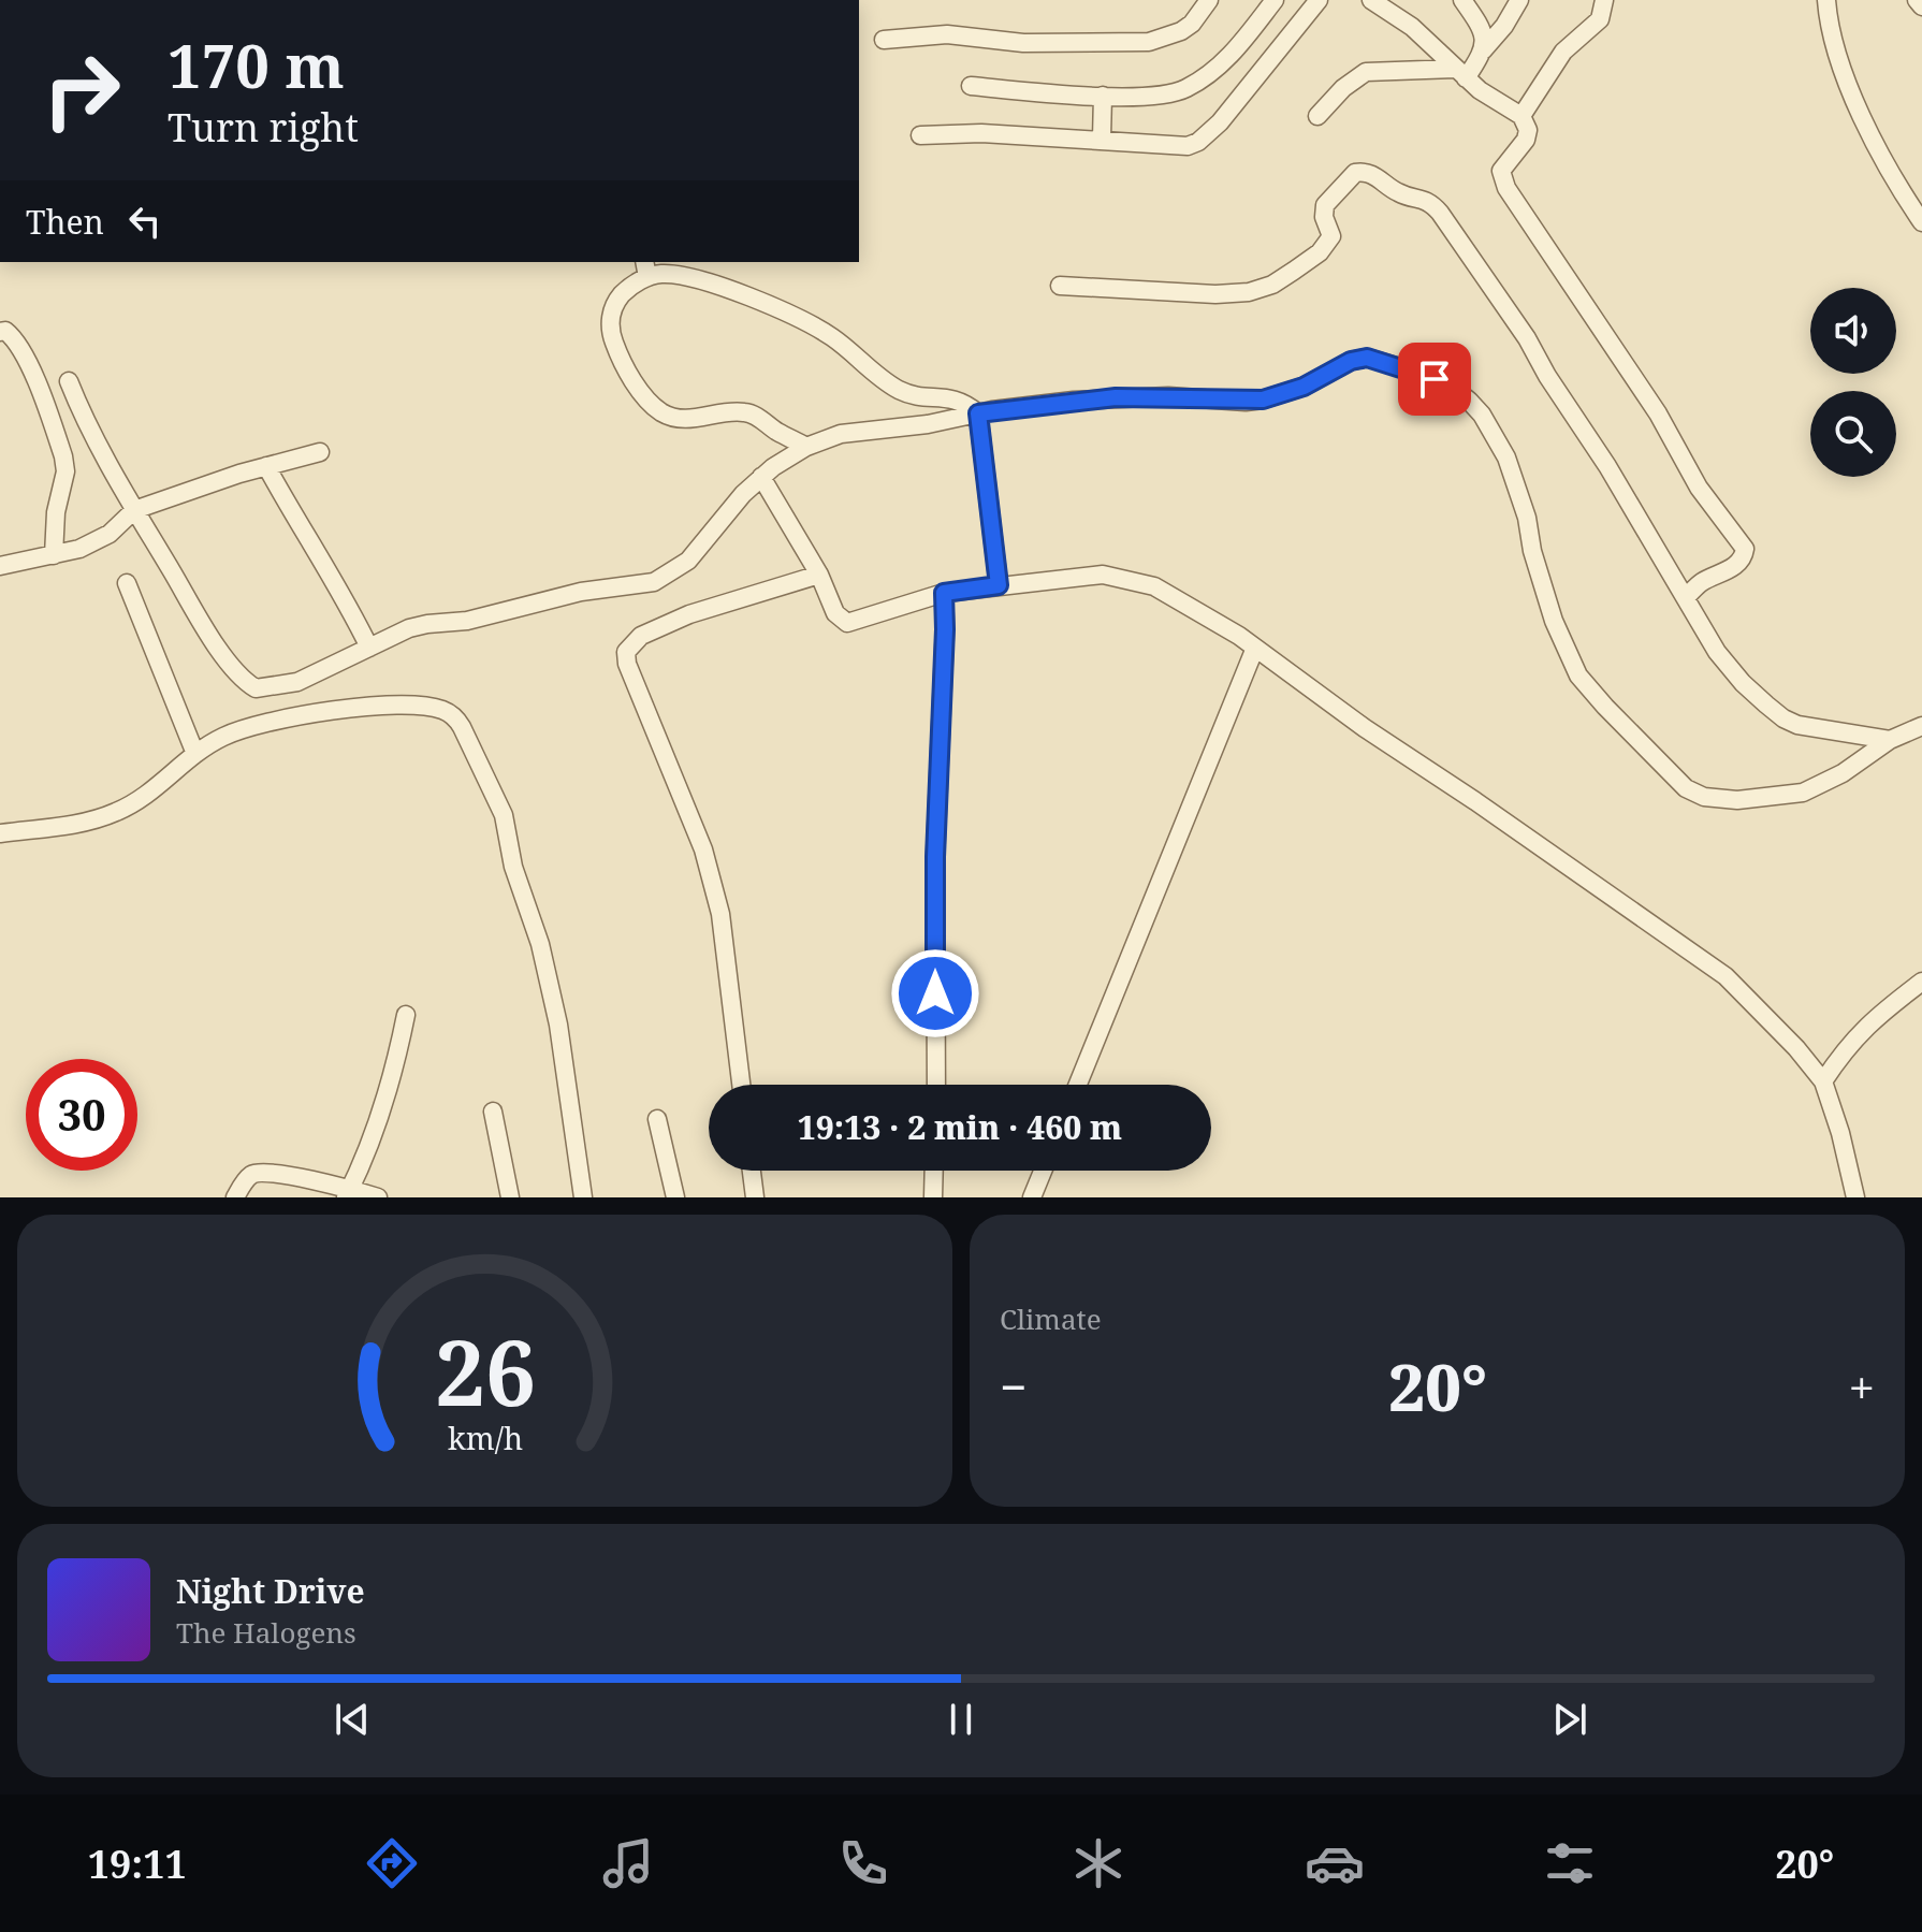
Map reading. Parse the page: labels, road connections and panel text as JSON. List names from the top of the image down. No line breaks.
{"page":{"turn":["170 m","Turn right"],"then":"Then","limit":"30","trip":"19:13 · 2 min · 460 m","tile":"Climate","heat":["−","20°","+"],"song":["Night Drive","The Halogens"],"tabs":["19:11","20°"],"gauge":["26","km/h"]}}
